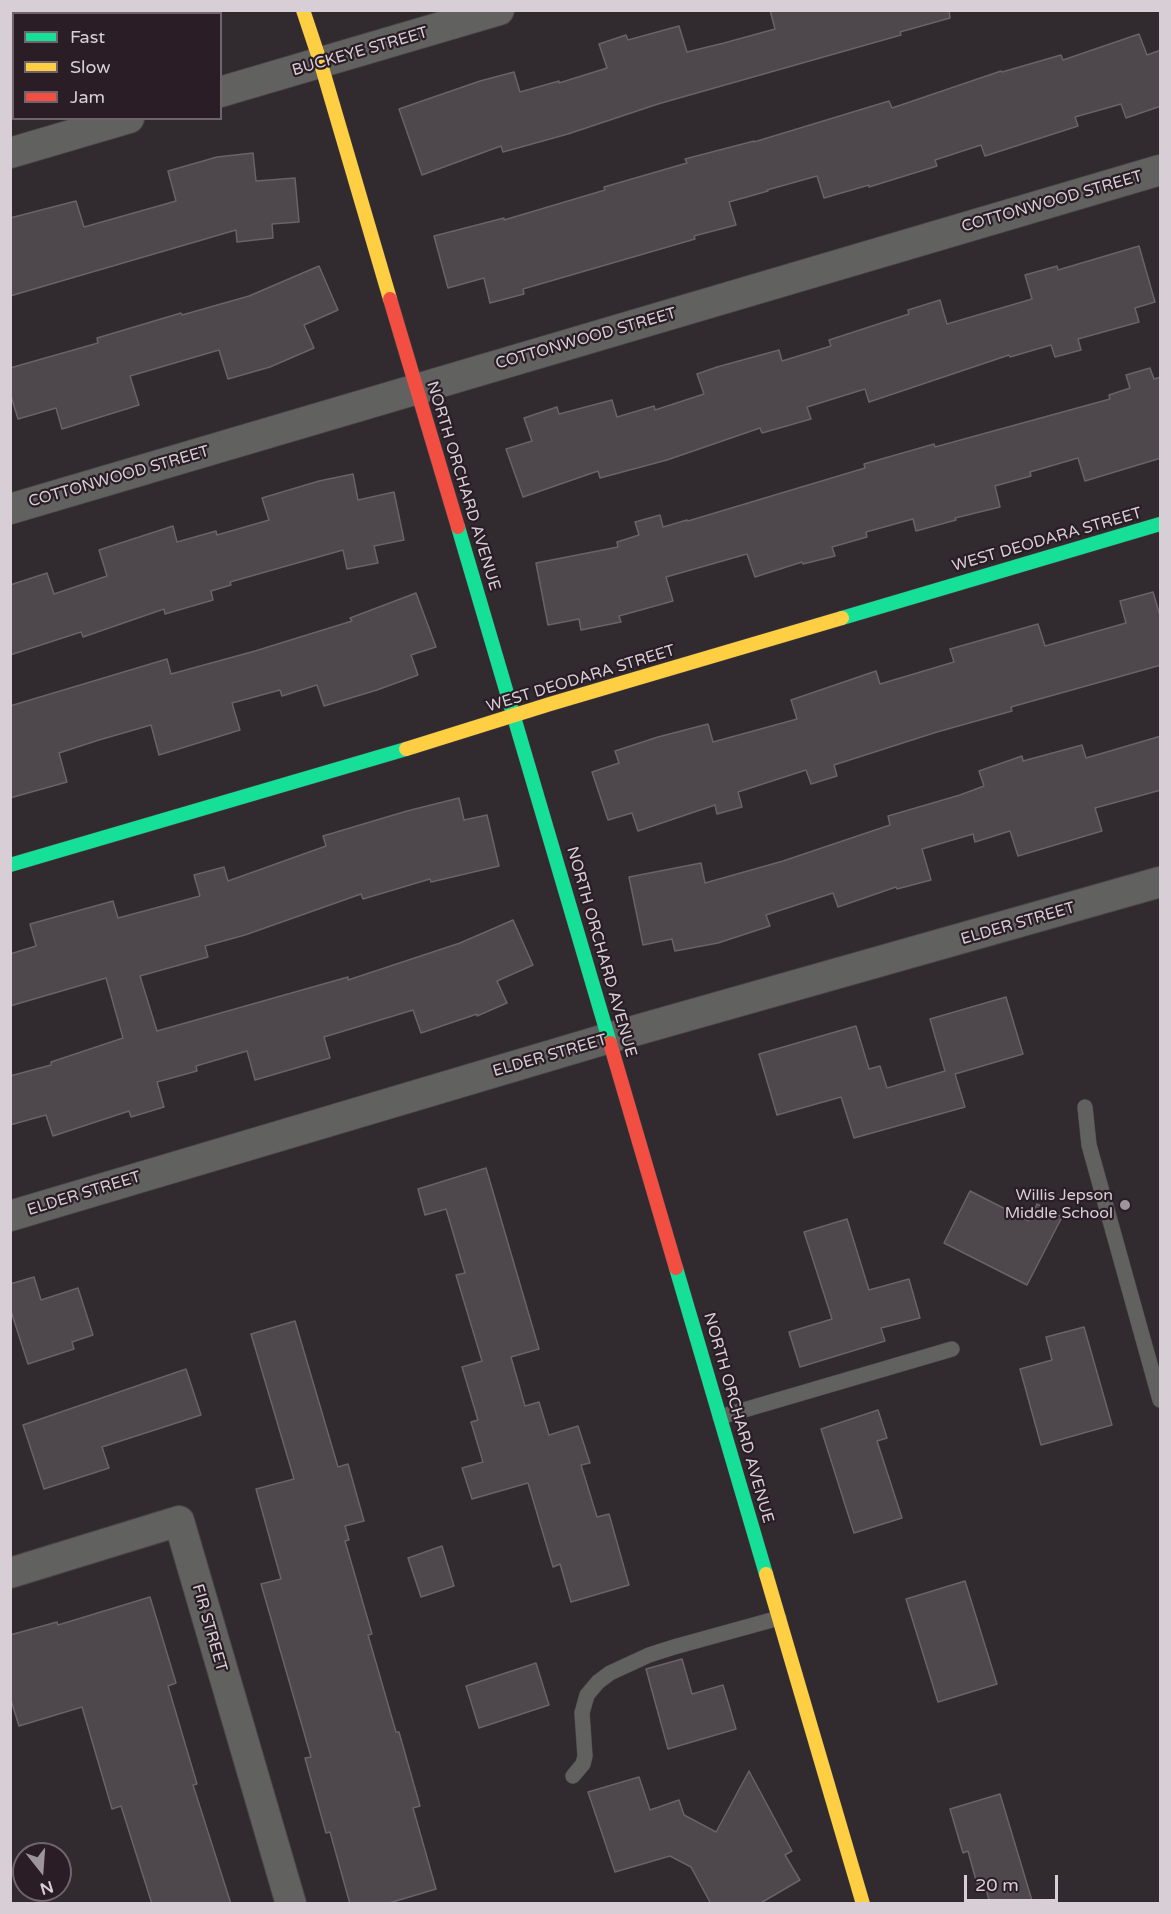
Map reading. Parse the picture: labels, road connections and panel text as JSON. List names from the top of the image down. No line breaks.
{"streets":{"street":["BUCKEYE STREET","COTTONWOOD STREET","NORTH ORCHARD AVENUE","WEST DEODARA STREET","ELDER STREET","FIR STREET"]},"crossings":[["BUCKEYE STREET","NORTH ORCHARD AVENUE"],["COTTONWOOD STREET","NORTH ORCHARD AVENUE"],["NORTH ORCHARD AVENUE","WEST DEODARA STREET"],["NORTH ORCHARD AVENUE","ELDER STREET"]],"places":["Willis Jepson Middle School"],"legend":["Fast","Slow","Jam"],"scale_bar":"20 m","north":"bottom"}
